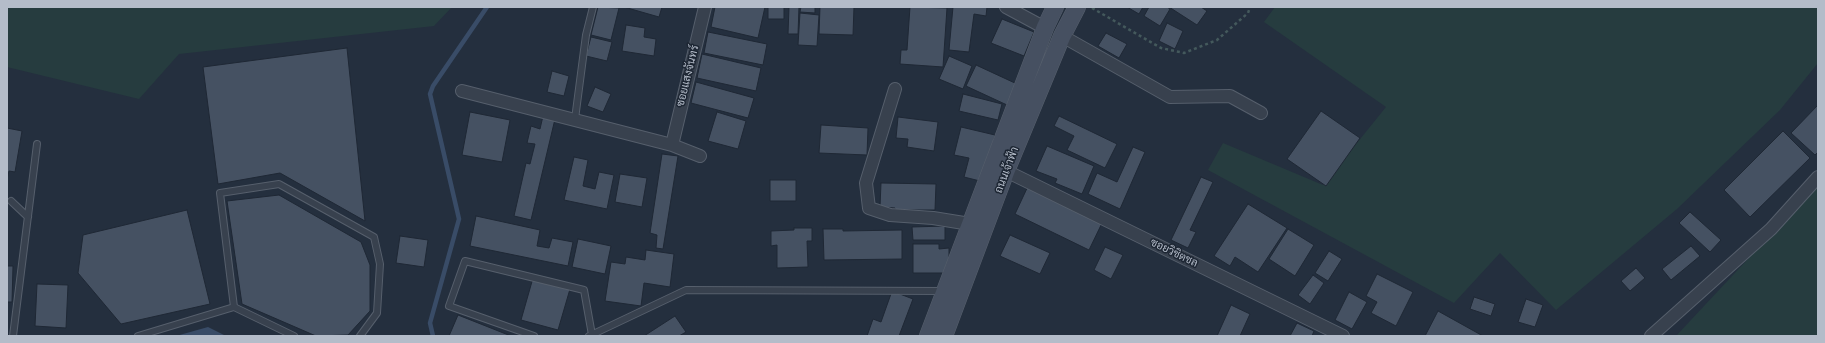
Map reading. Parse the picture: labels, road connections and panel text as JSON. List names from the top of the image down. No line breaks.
{"streets":{"main road":["ถนนเจ้าฟ้า"],"street":["ซอยแสงจันทร์","ซอยวิชิตชล"]},"crossings":[["ถนนเจ้าฟ้า","ซอยวิชิตชล"]]}
